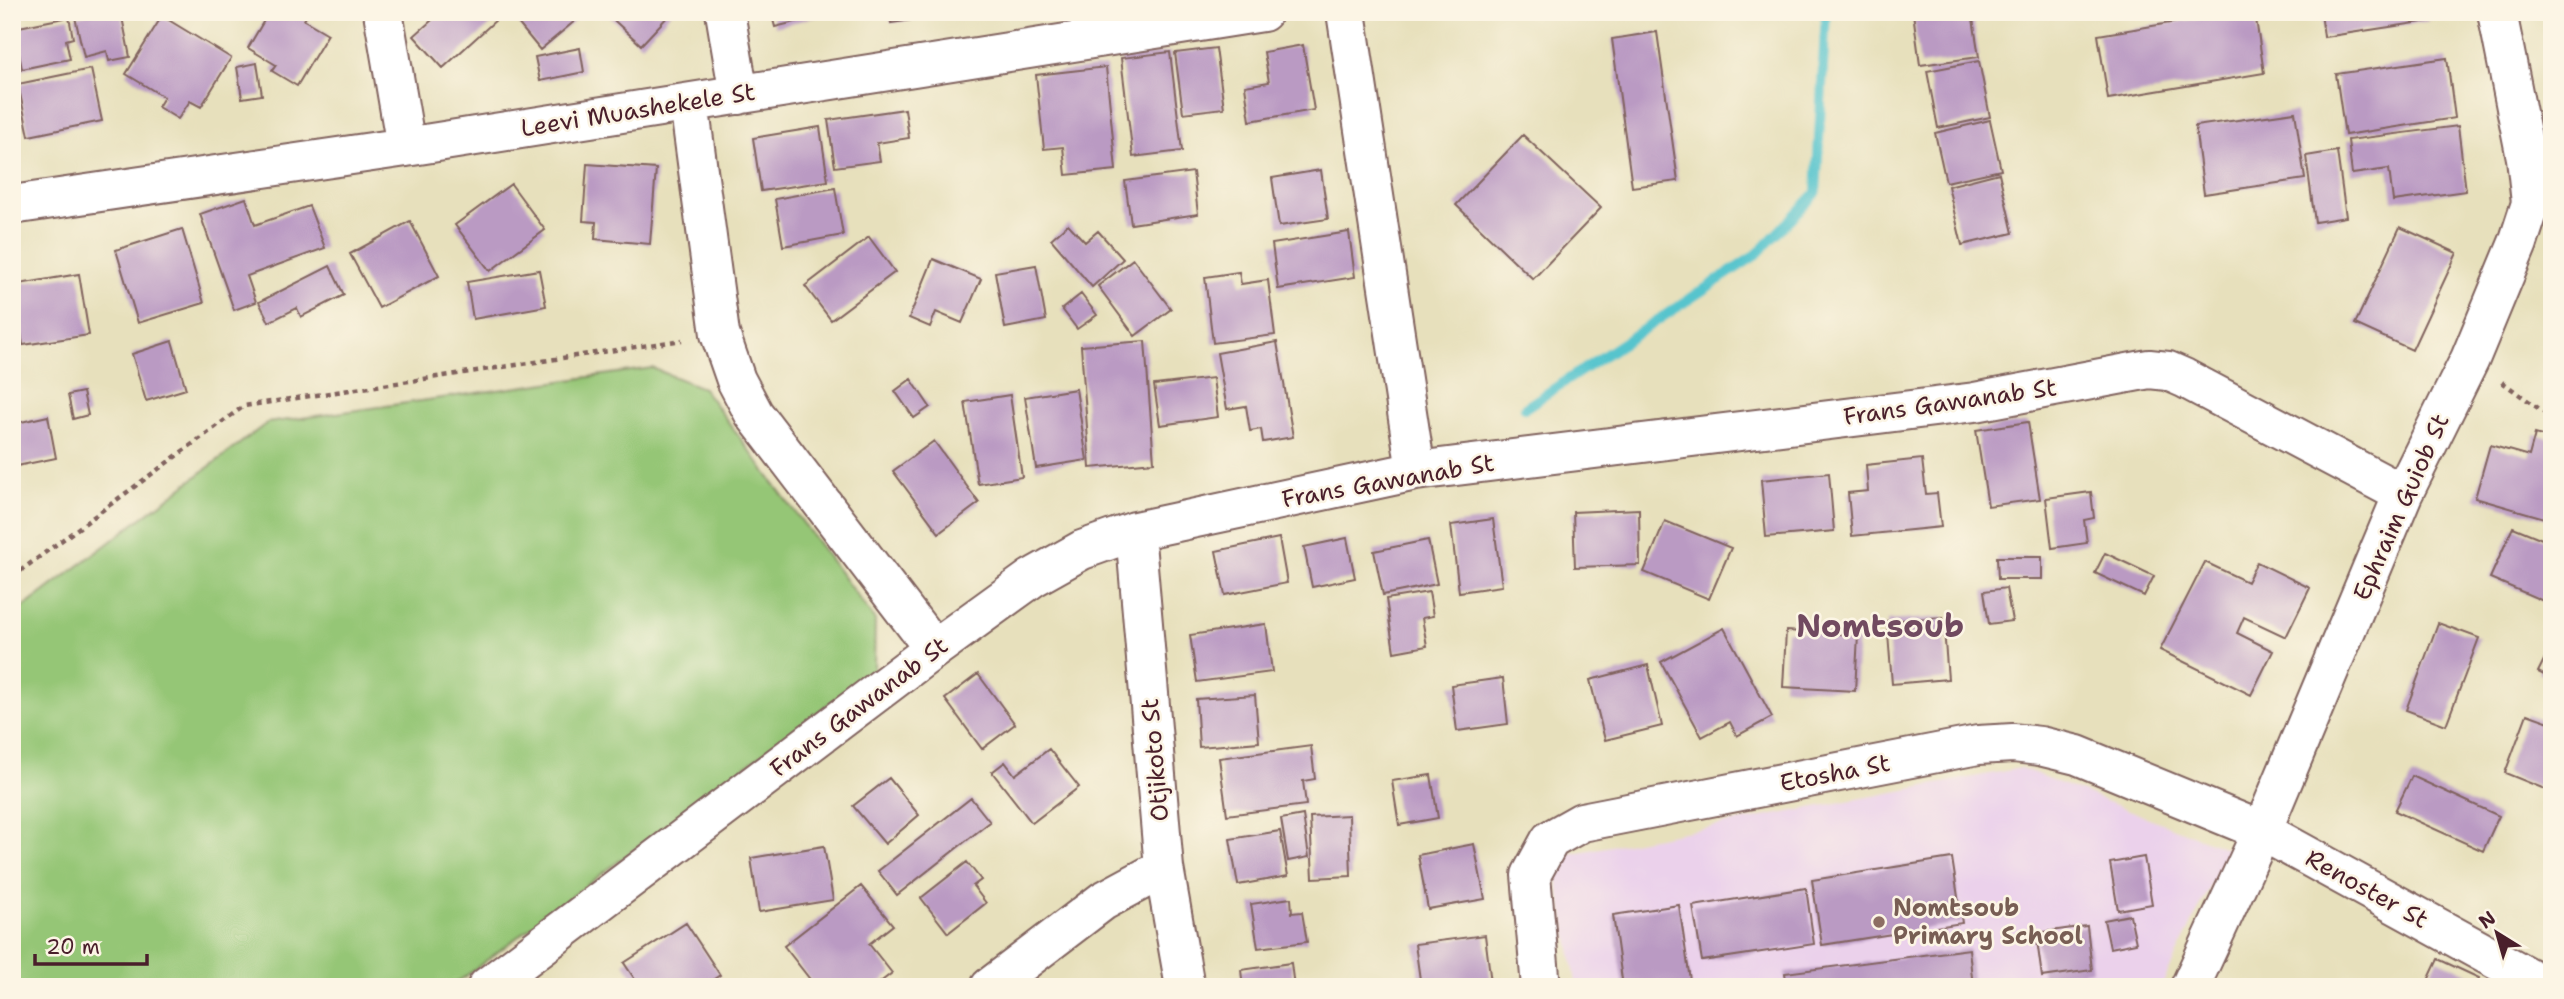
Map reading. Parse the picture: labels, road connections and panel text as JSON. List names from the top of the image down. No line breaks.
{"streets":{"street":["Leevi Muashekele St","Frans Gawanab St","Ephraim Guiob St","Otjikoto St","Etosha St","Renoster St"]},"crossings":[["Frans Gawanab St","Ephraim Guiob St"],["Frans Gawanab St","Otjikoto St"],["Ephraim Guiob St","Etosha St"],["Ephraim Guiob St","Renoster St"],["Etosha St","Renoster St"]],"districts":["Nomtsoub"],"places":["Nomtsoub Primary School"],"scale_bar":"20 m","north":"top left"}
